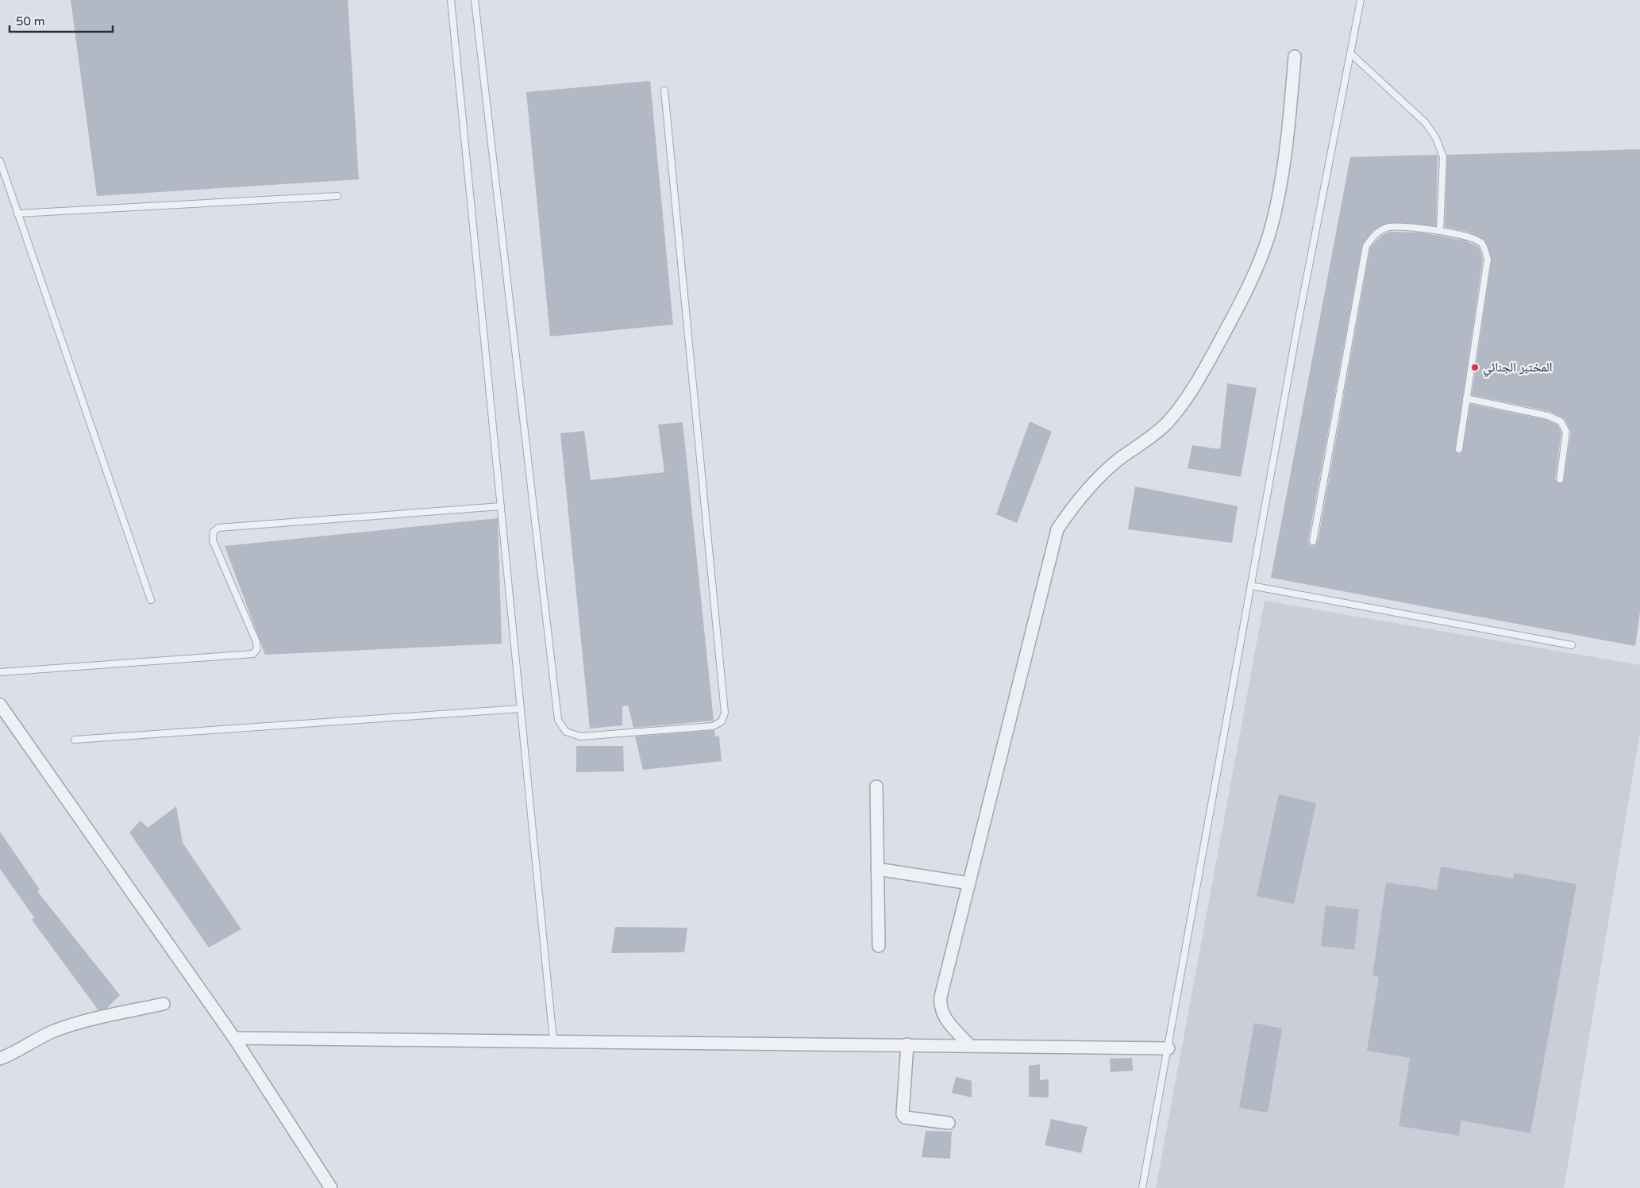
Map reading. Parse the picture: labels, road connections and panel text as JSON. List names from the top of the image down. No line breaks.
{"places":["المختبر الجنائي"],"scale_bar":"50 m"}
